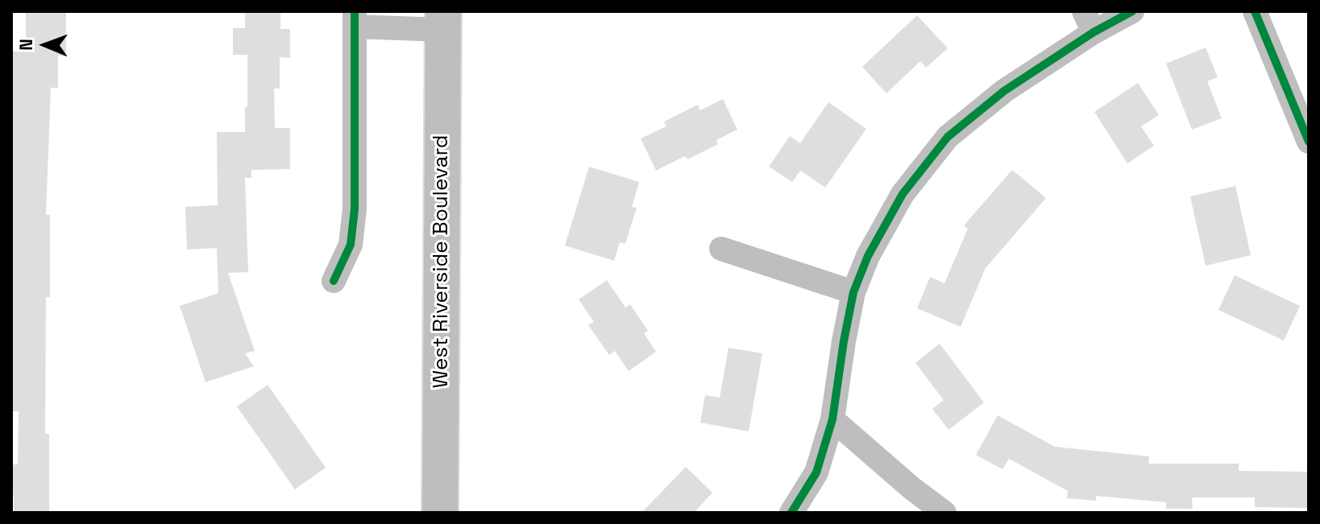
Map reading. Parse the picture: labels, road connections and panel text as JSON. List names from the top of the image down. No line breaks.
{"streets":{"main road":["West Riverside Boulevard"]},"north":"left"}
